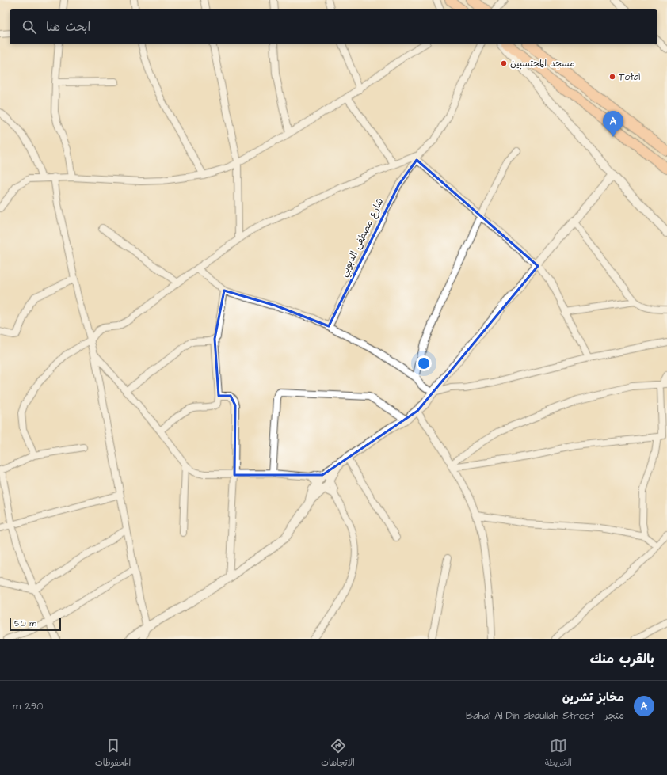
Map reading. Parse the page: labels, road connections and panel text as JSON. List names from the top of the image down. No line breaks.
{"streets":{"street":["شارع مصطفى الدبوبي"]},"places":["مسجد المحتسبين","Total"],"scale_bar":"50 m","page":{"search":"ابحث هنا","pins":"A","scale":"50 m","heading":"بالقرب منك","list":[{"mark":"A","name":"مخابز تشرين","note":"متجر · Baha' Al-Din abdullah Street","value":"290 m"}],"nav":["الخريطة","الاتجاهات","المحفوظات"]}}
